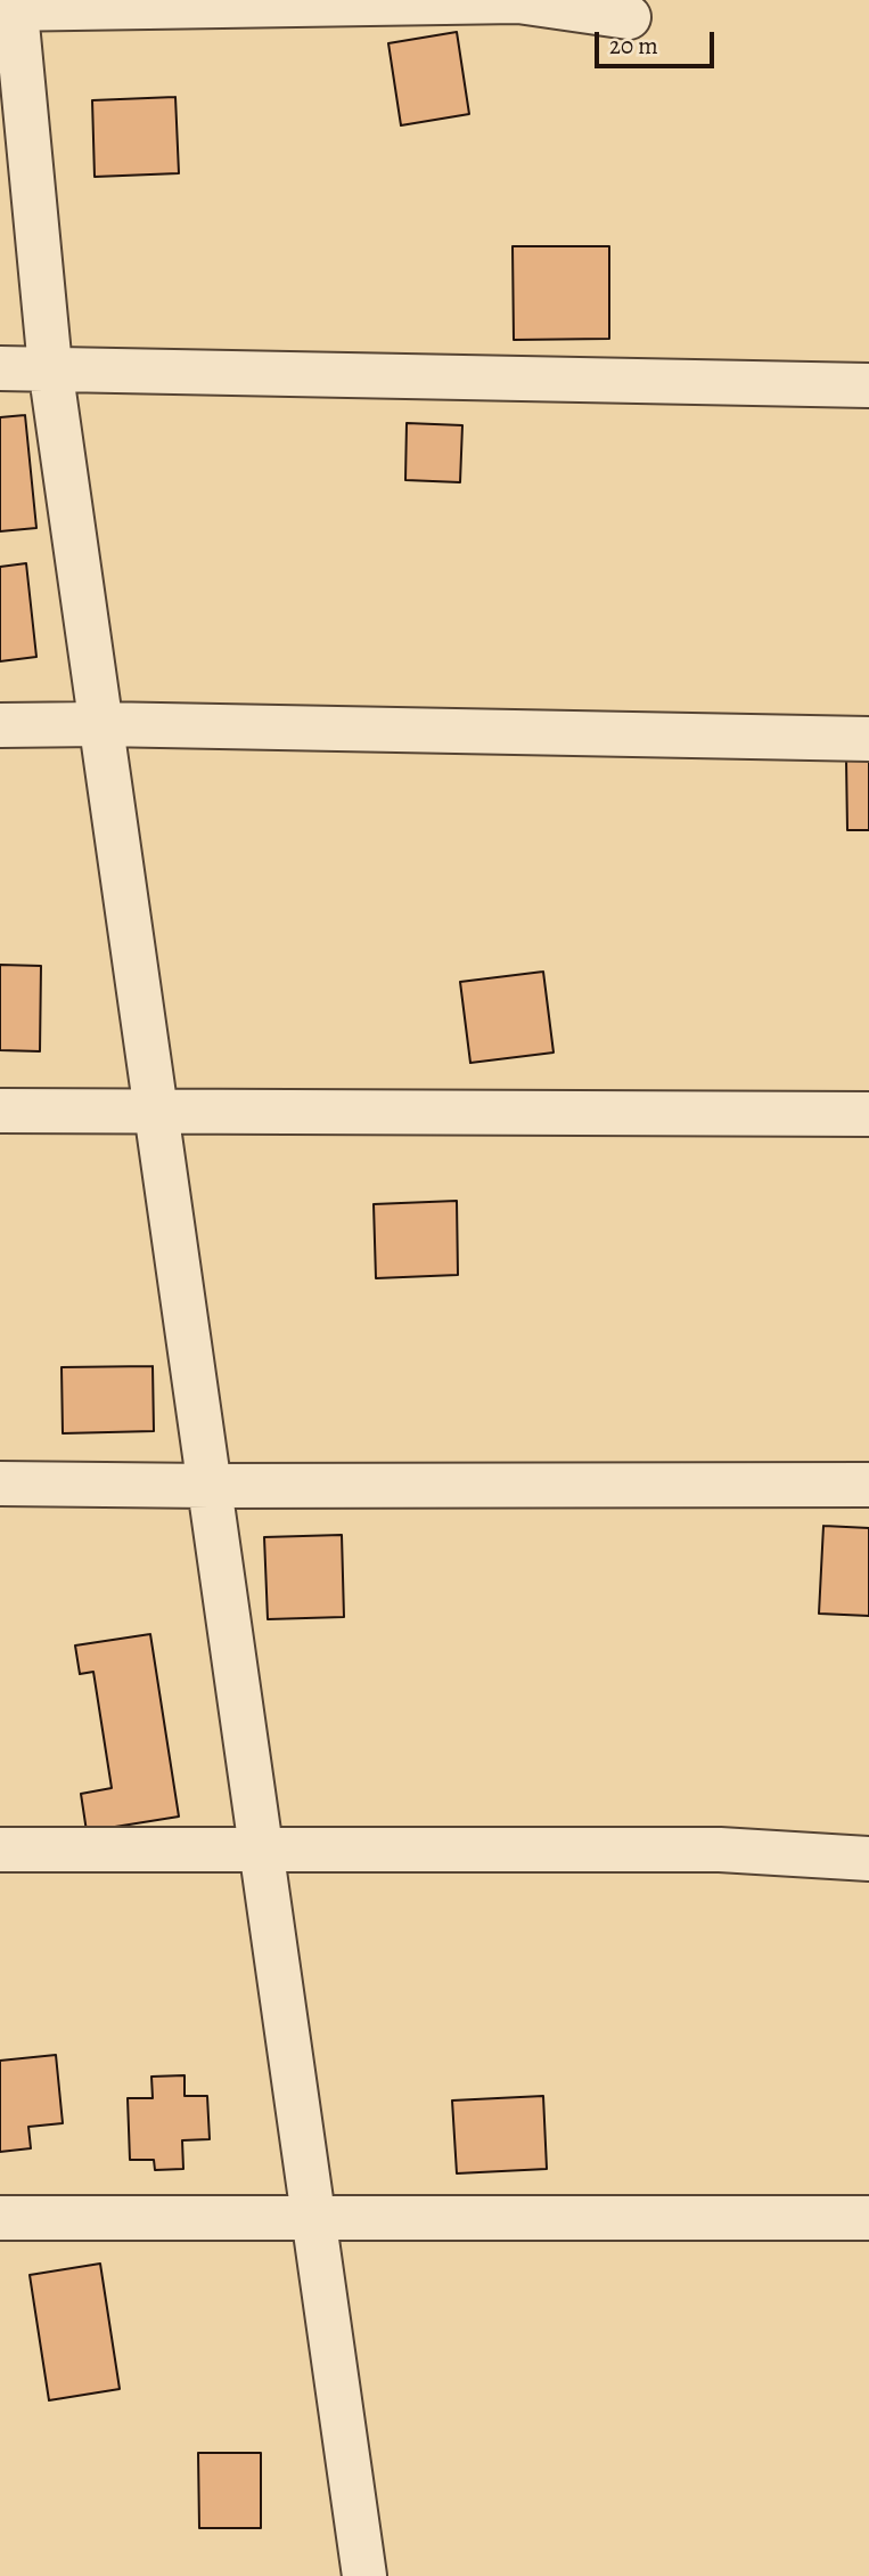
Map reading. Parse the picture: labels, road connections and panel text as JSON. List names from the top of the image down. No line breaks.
{"scale_bar":"20 m"}
